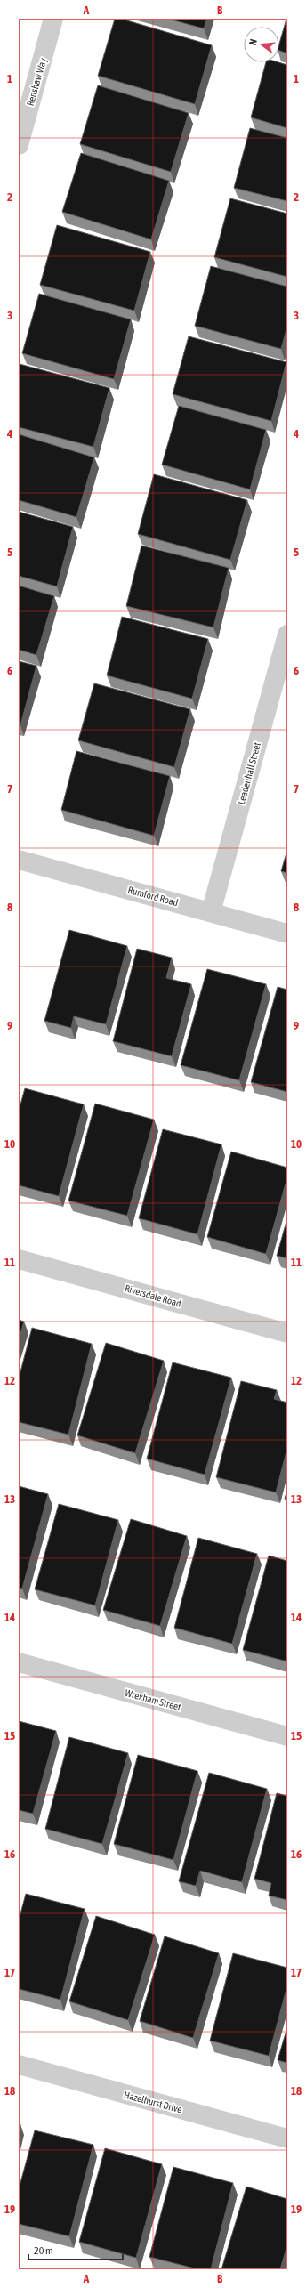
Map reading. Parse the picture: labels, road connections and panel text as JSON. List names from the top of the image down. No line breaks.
{"streets":{"street":["Renshaw Way","Leadenhall Street","Rumford Road","Riversdale Road","Wrexham Street","Hazelhurst Drive"]},"crossings":[["Leadenhall Street","Rumford Road"]],"scale_bar":"20 m","north":"left","grid":{"columns":["A","B"],"rows":["1","2","3","4","5","6","7","8","9","10","11","12","13","14","15","16","17","18","19"]}}
